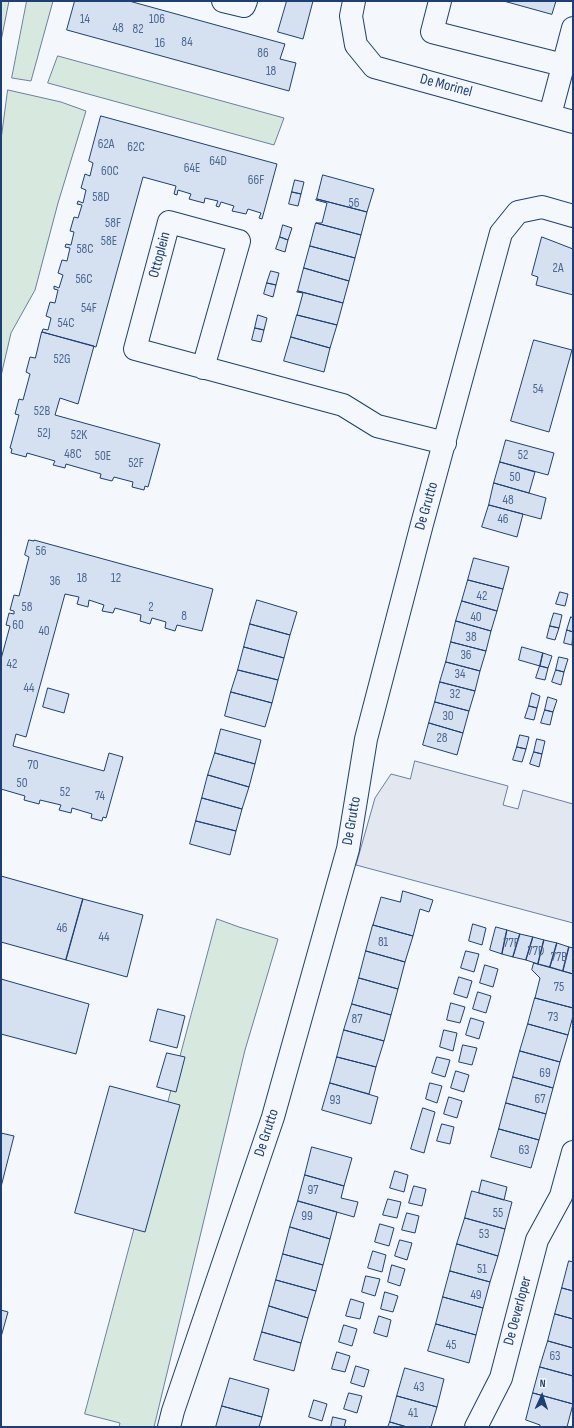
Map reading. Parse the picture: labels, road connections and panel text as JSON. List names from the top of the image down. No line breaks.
{"streets":{"street":["De Morinel","Ottoplein","De Grutto","De Oeverloper"]},"crossings":[["Ottoplein","De Grutto"]],"house_numbers":["14","106","48","82","84","16","86","18","62A","62C","64D","64E","60C","66F","58D","56","58F","58E","58C","2A","56C","54F","54C","52G","54","52B","52J","52K","48C","52","50E","52F","50","48","46","56","18","12","36","42","58","2","8","40","60","40","38","36","42","34","44","32","30","28","70","50","52","74","46","44","81","77F","77D","77B","75","73","87","69","67","93","63","97","55","99","53","51","49","45","63","43","41"],"north":"top"}
